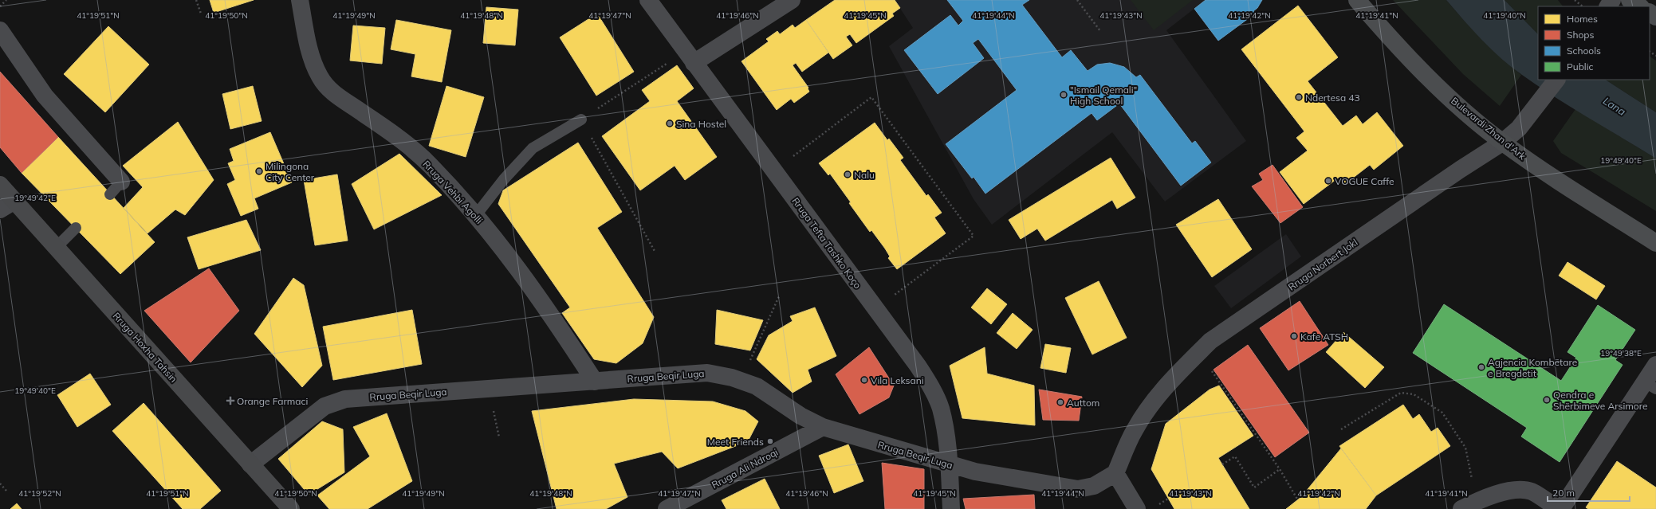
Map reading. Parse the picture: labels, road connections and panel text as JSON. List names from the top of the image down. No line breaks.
{"streets":{"main road":["Bulevardi Zhan d'Ark","Rruga Hoxha Tahsin"],"street":["Rruga Vehbi Agolli","Rruga Tefta Tashko Koço","Rruga Norbert Jokl","Rruga Beqir Luga","Rruga Ali Ndroqi"]},"crossings":[["Bulevardi Zhan d'Ark","Rruga Norbert Jokl"],["Rruga Vehbi Agolli","Rruga Beqir Luga"],["Rruga Tefta Tashko Koço","Rruga Beqir Luga"],["Rruga Norbert Jokl","Rruga Beqir Luga"],["Rruga Hoxha Tahsin","Rruga Beqir Luga"],["Rruga Beqir Luga","Rruga Ali Ndroqi"]],"water":["Lana"],"places":{"other":["\"Ismail Qemali\" High School","Ndertesa 43","Sina Hostel","Milingona City Center","Nalu","VOGUE Caffe","Kafe ATSH","Agjencia Kombëtare e Bregdetit","Vila Leksani","Qendra e Shërbimeve Arsimore","Auttom","Meet Friends"],"health":["Orange Farmaci"]},"legend":["Homes","Shops","Schools","Public"],"scale_bar":"20 m","coordinates":["41°19'51\"N","41°19'50\"N","41°19'49\"N","41°19'48\"N","41°19'47\"N","41°19'46\"N","41°19'45\"N","41°19'44\"N","41°19'43\"N","41°19'42\"N","41°19'41\"N","41°19'40\"N","19°49'40\"E","19°49'42\"E","19°49'38\"E","41°19'52\"N"]}
